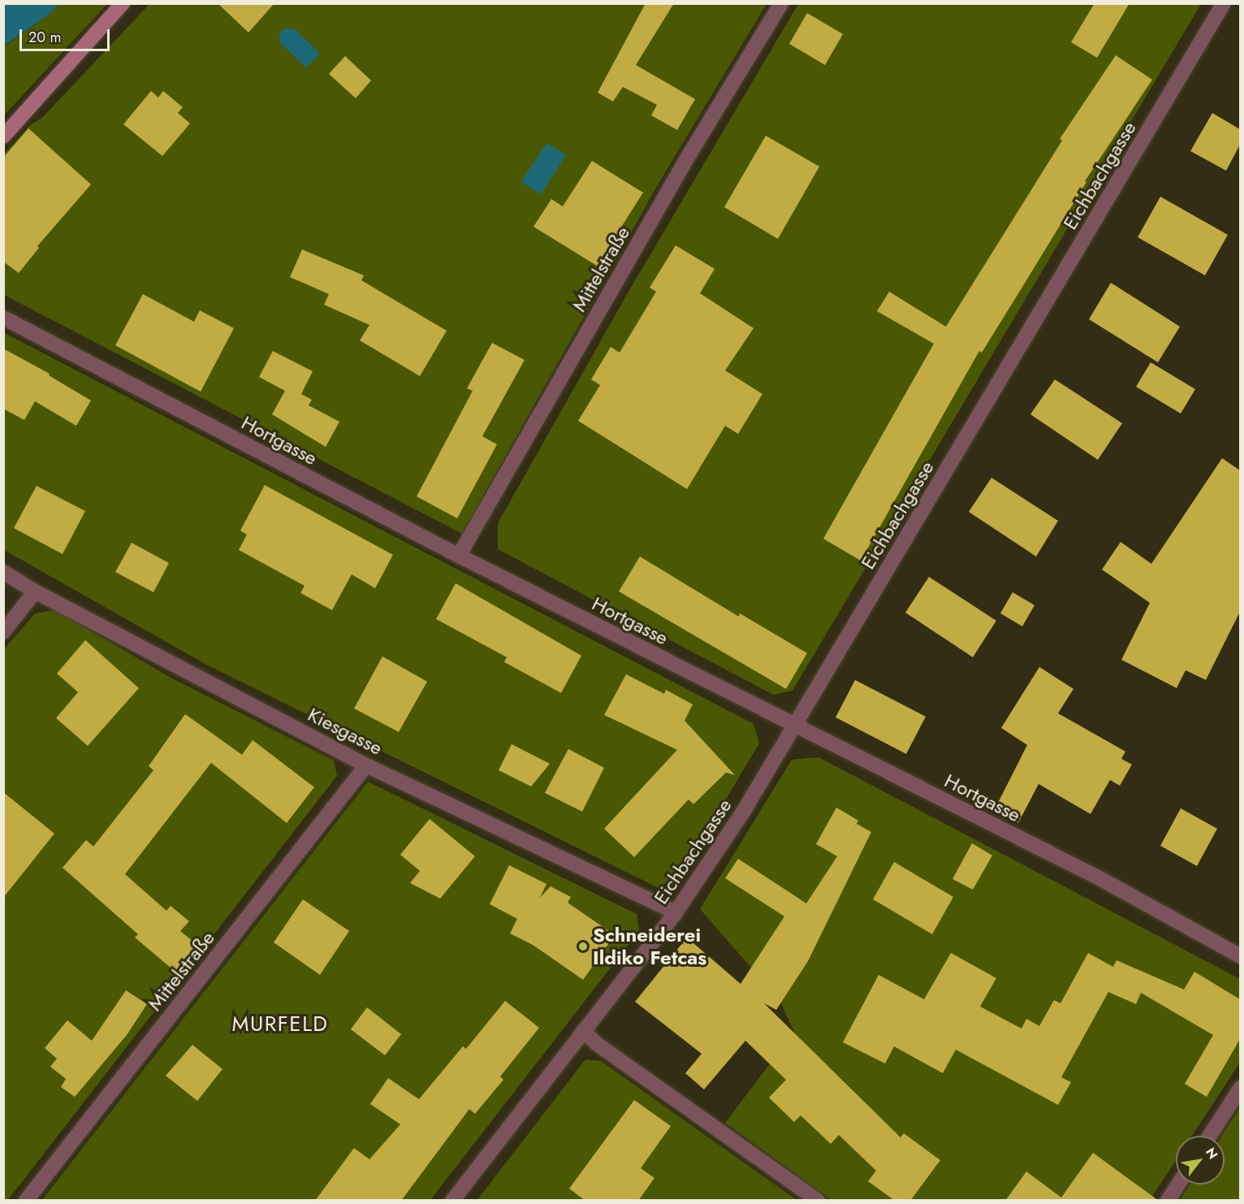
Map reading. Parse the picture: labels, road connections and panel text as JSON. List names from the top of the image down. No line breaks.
{"streets":{"street":["Eichbachgasse","Mittelstraße","Hortgasse","Kiesgasse"]},"crossings":[["Eichbachgasse","Hortgasse"],["Eichbachgasse","Kiesgasse"],["Mittelstraße","Hortgasse"],["Mittelstraße","Kiesgasse"]],"districts":["MURFELD"],"places":["Schneiderei Ildiko Fetcas"],"scale_bar":"20 m","north":"top right"}
